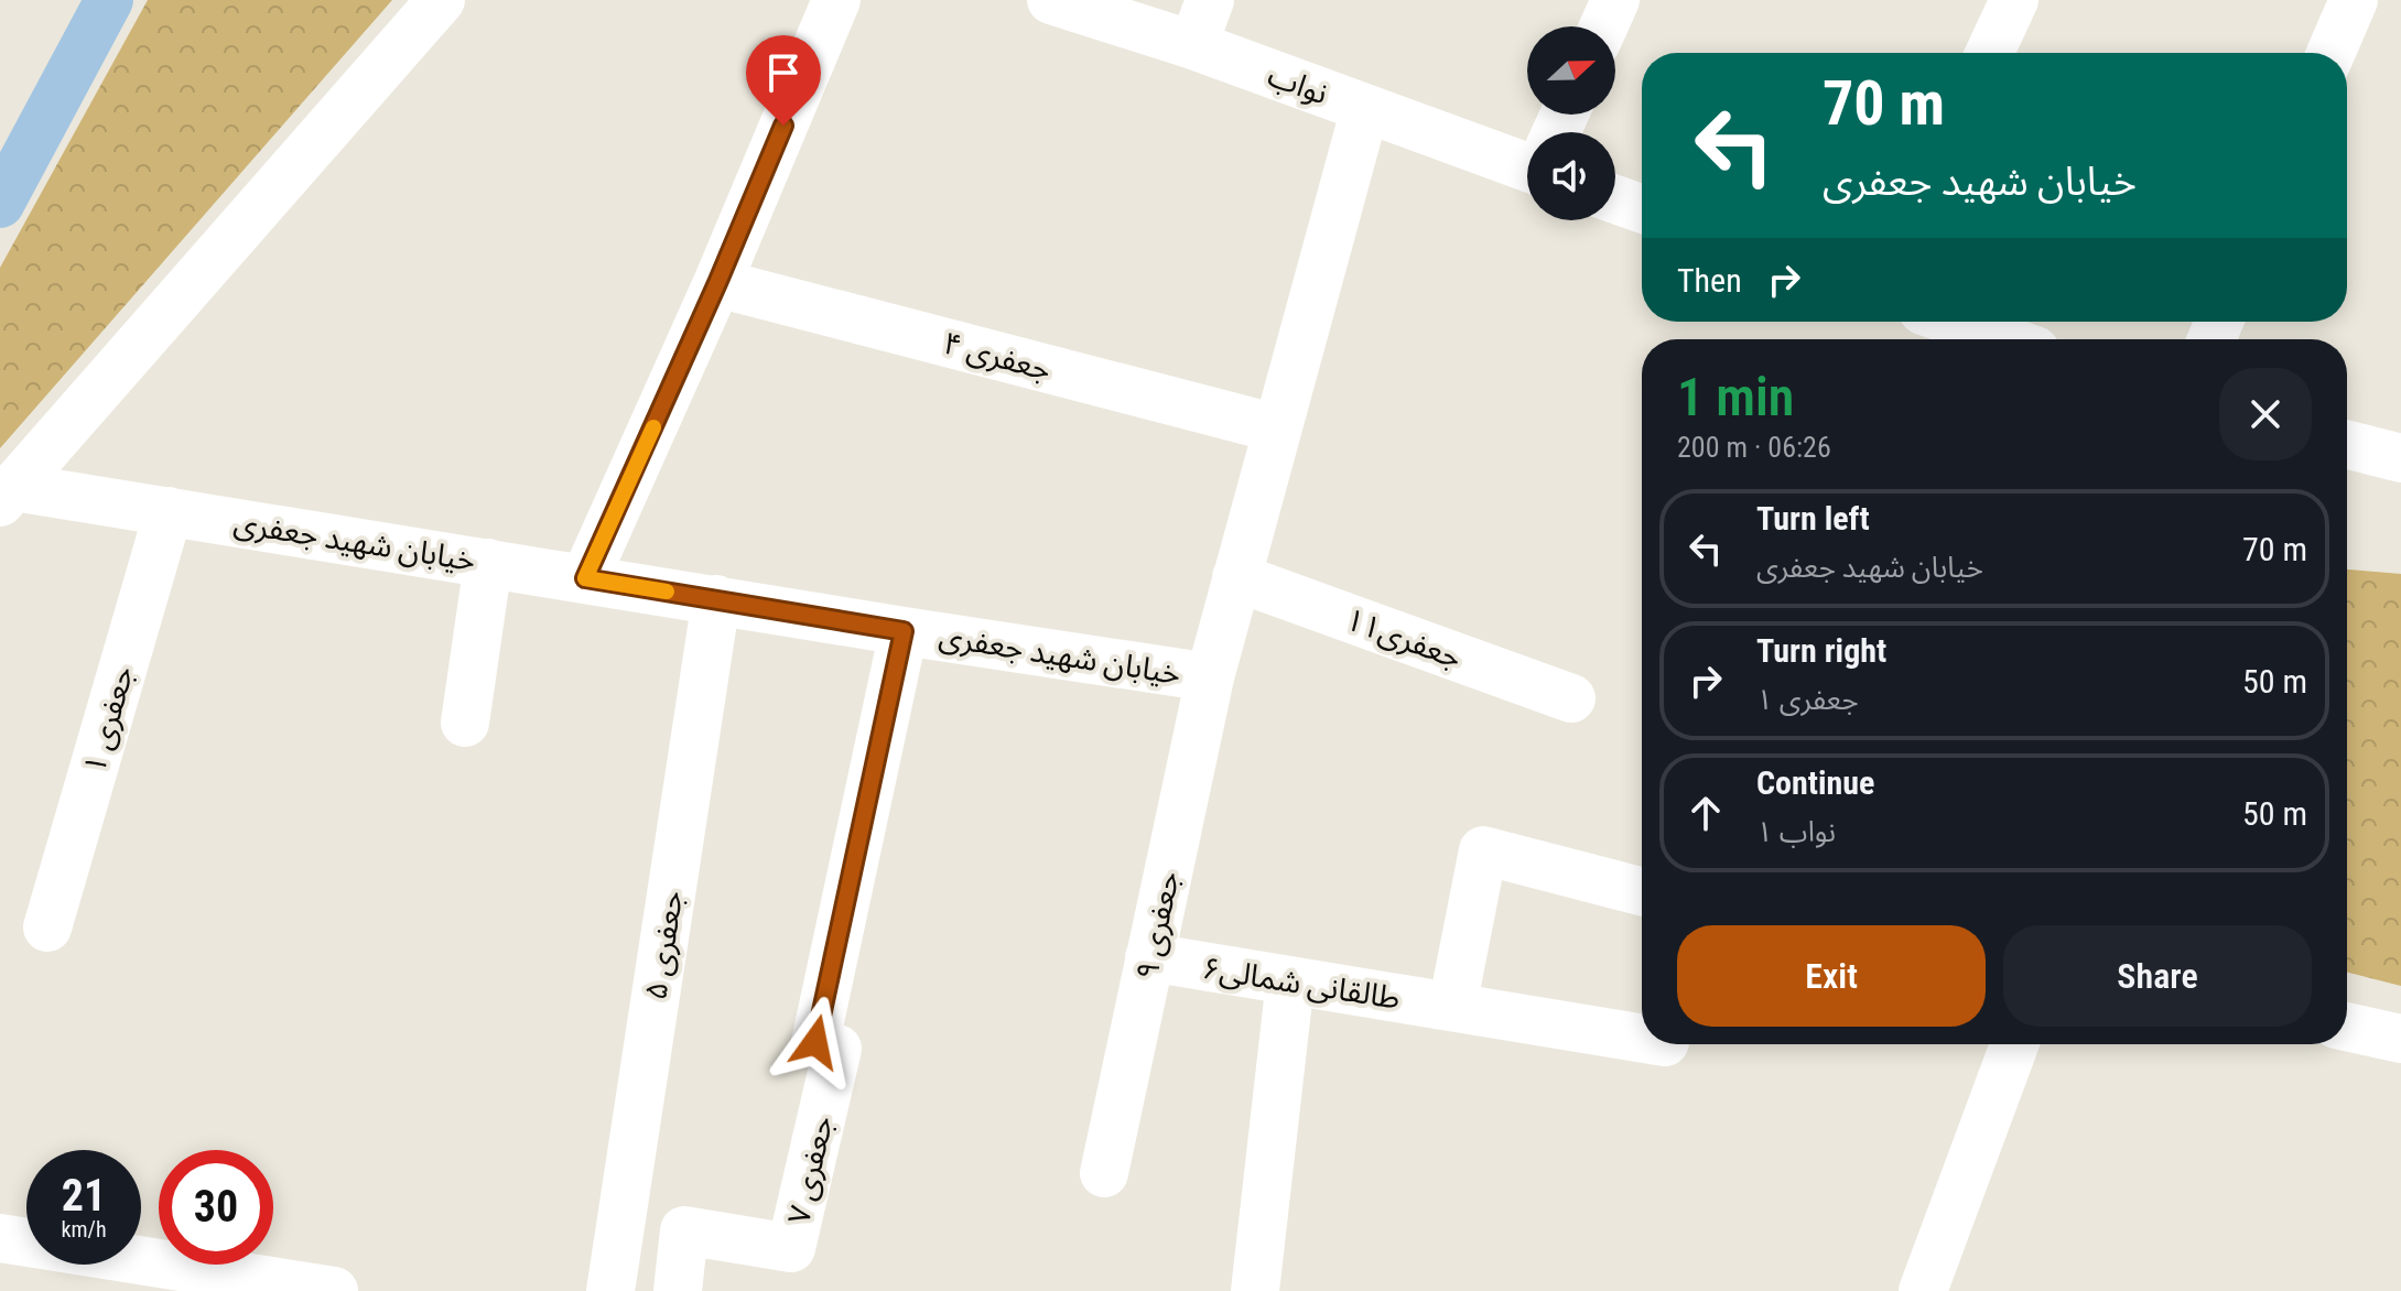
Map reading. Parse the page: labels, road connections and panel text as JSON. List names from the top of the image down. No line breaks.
{"streets":{"street":["نواب","جعفری ۴","خیابان شهید جعفری","جعفری۱۱","جعفری ۱","جعفری ۹","جعفری ۵","طالقانی شمالی۶","جعفری ۷"]},"crossings":[["نواب","خیابان شهید جعفری"],["جعفری ۴","خیابان شهید جعفری"],["خیابان شهید جعفری","جعفری۱۱"],["خیابان شهید جعفری","جعفری ۱"],["خیابان شهید جعفری","جعفری ۹"],["خیابان شهید جعفری","جعفری ۵"],["خیابان شهید جعفری","جعفری ۷"],["جعفری ۹","طالقانی شمالی۶"]],"north":"right","page":{"turn":["70 m","خیابان شهید جعفری"],"then":"Then","heading":["1 min","200 m · 06:26"],"list":[{"name":"Turn left","note":"خیابان شهید جعفری","value":"70 m"},{"name":"Turn right","note":"جعفری ۱","value":"50 m"},{"name":"Continue","note":"نواب ۱","value":"50 m"}],"buttons":["Exit","Share"],"speed":"21 km/h","limit":"30"}}
